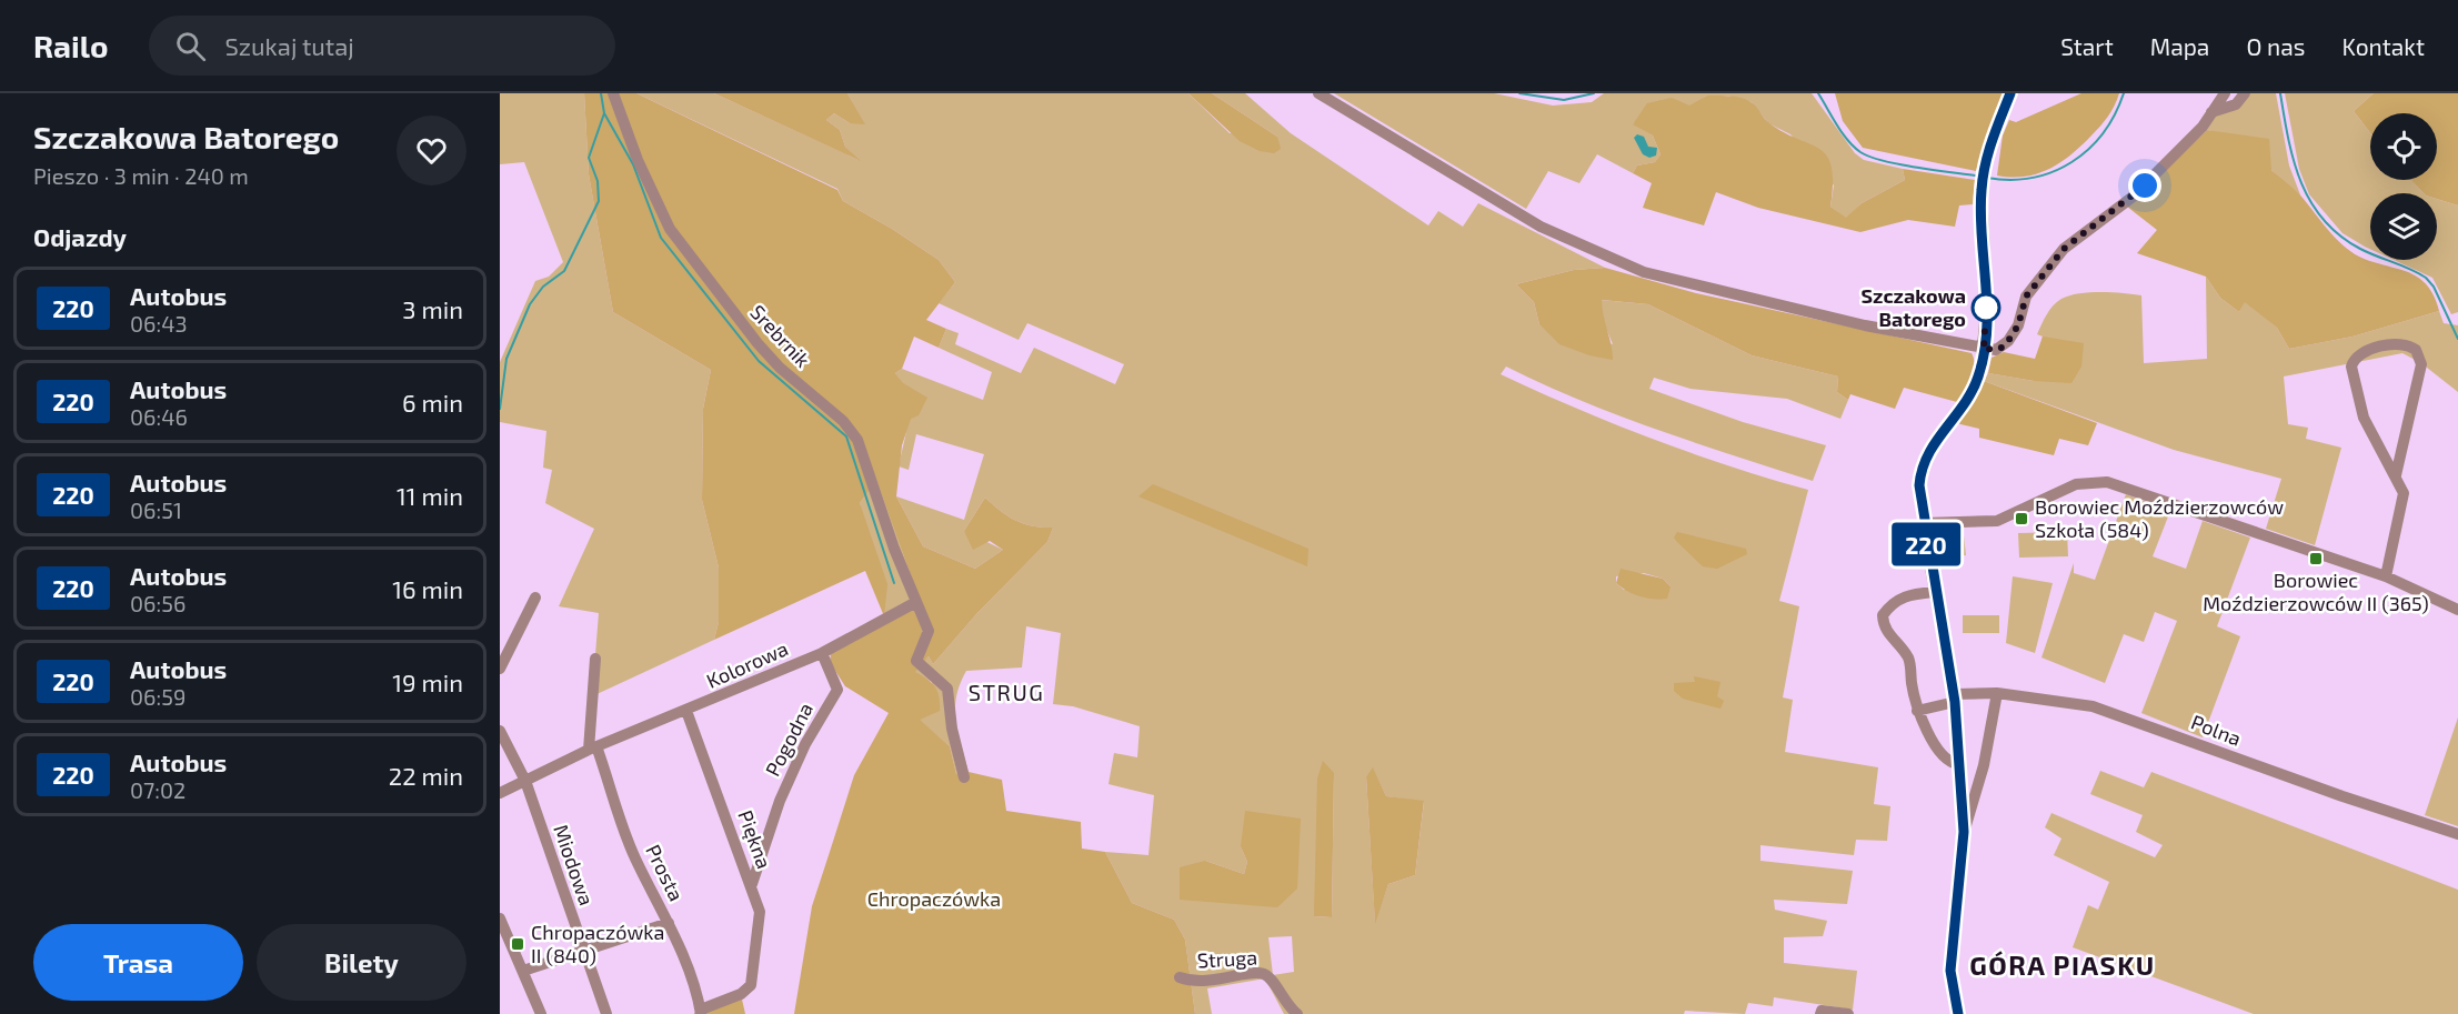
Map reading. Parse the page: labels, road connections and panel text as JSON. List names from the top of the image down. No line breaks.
{"streets":{"street":["Srebrnik","Kolorowa","Polna","Pogodna","Piękna","Miodowa","Prosta","Struga"]},"crossings":[["Srebrnik","Kolorowa"],["Kolorowa","Pogodna"],["Kolorowa","Piękna"],["Kolorowa","Miodowa"],["Kolorowa","Prosta"],["Pogodna","Piękna"],["Piękna","Prosta"]],"districts":["STRUG","GÓRA PIASKU"],"parks":["Chropaczówka"],"places":{"other":["Szczakowa Batorego"],"transit":["Borowiec Moździerzowców Szkoła (584)","Borowiec Moździerzowców II (365)","Chropaczówka II (840)"]},"lines":["bus line 220"],"page":{"header":"Railo","search":"Szukaj tutaj","nav":["Start","Mapa","O nas","Kontakt"],"heading":[["Szczakowa Batorego","Pieszo · 3 min · 240 m"],"Odjazdy"],"on_map":"220","list":[{"mark":"220","name":"Autobus","note":"06:43","value":"3 min"},{"mark":"220","name":"Autobus","note":"06:46","value":"6 min"},{"mark":"220","name":"Autobus","note":"06:51","value":"11 min"},{"mark":"220","name":"Autobus","note":"06:56","value":"16 min"},{"mark":"220","name":"Autobus","note":"06:59","value":"19 min"},{"mark":"220","name":"Autobus","note":"07:02","value":"22 min"}],"buttons":["Trasa","Bilety"]}}
